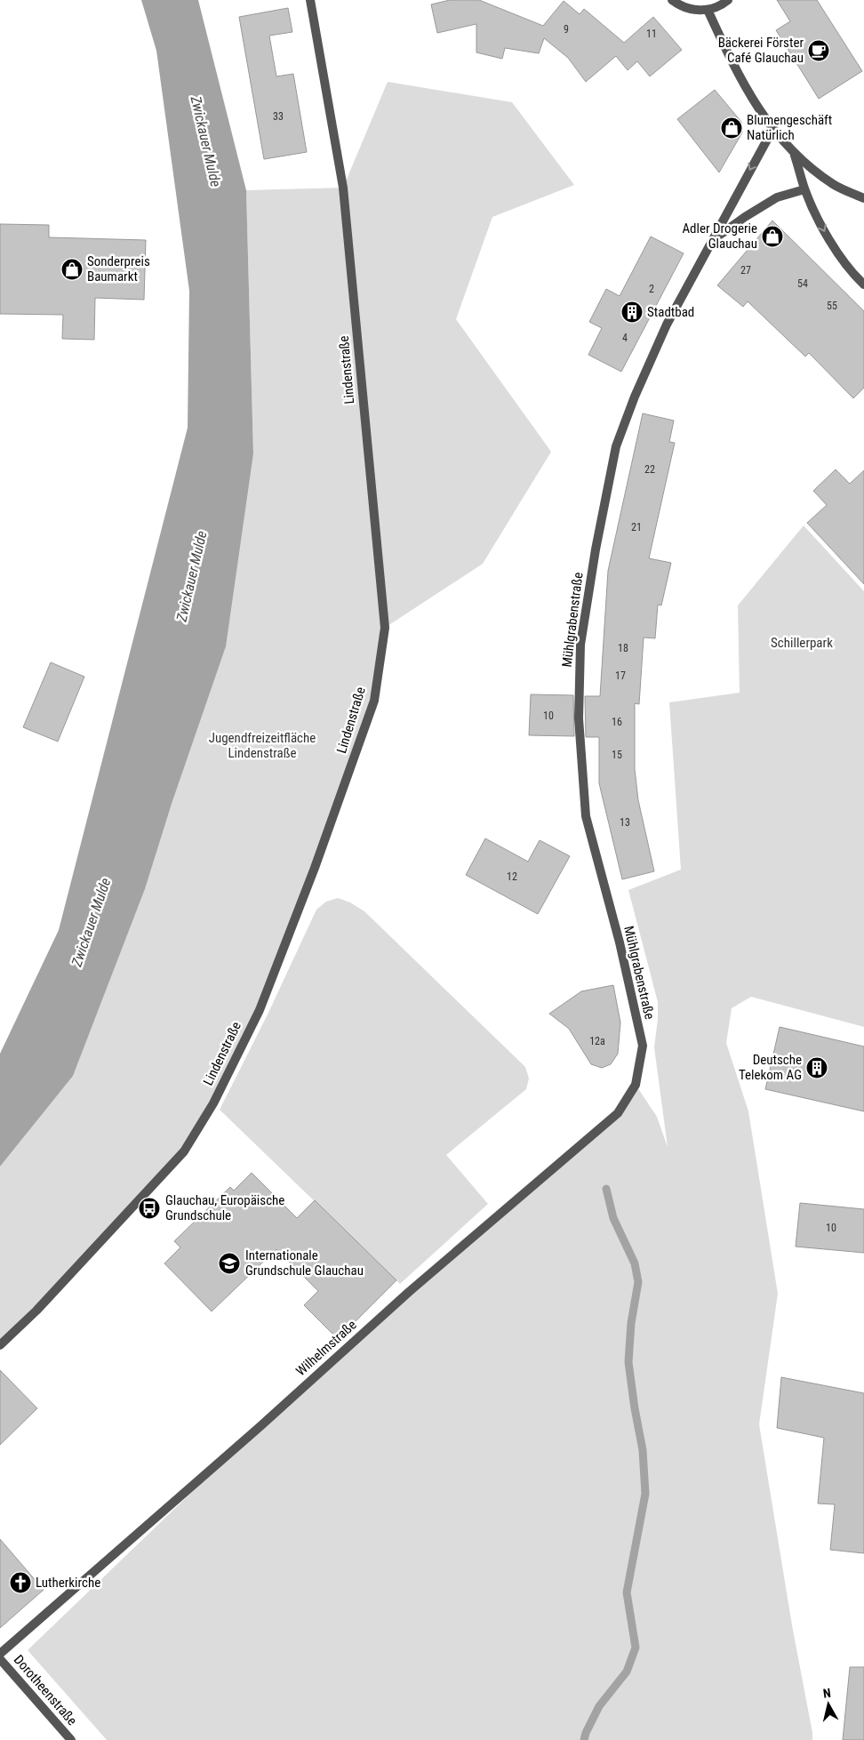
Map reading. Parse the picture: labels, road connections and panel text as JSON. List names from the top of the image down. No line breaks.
{"streets":{"street":["Lindenstraße","Mühlgrabenstraße","Wilhelmstraße","Dorotheenstraße"]},"crossings":[["Mühlgrabenstraße","Wilhelmstraße"]],"water":["Zwickauer Mulde"],"parks":["Schillerpark","Jugendfreizeitfläche Lindenstraße"],"places":{"cafe":["Bäckerei Förster Café Glauchau"],"shop":["Blumengeschäft Natürlich","Adler Drogerie Glauchau","Sonderpreis Baumarkt"],"building":["Stadtbad","Deutsche Telekom AG"],"bus stop":["Glauchau, Europäische Grundschule"],"school or university":["Internationale Grundschule Glauchau"],"church":["Lutherkirche"]},"house_numbers":["9","11","33","27","54","2","55","4","22","21","18","17","10","16","15","13","12","12a","10"],"north":"top"}
